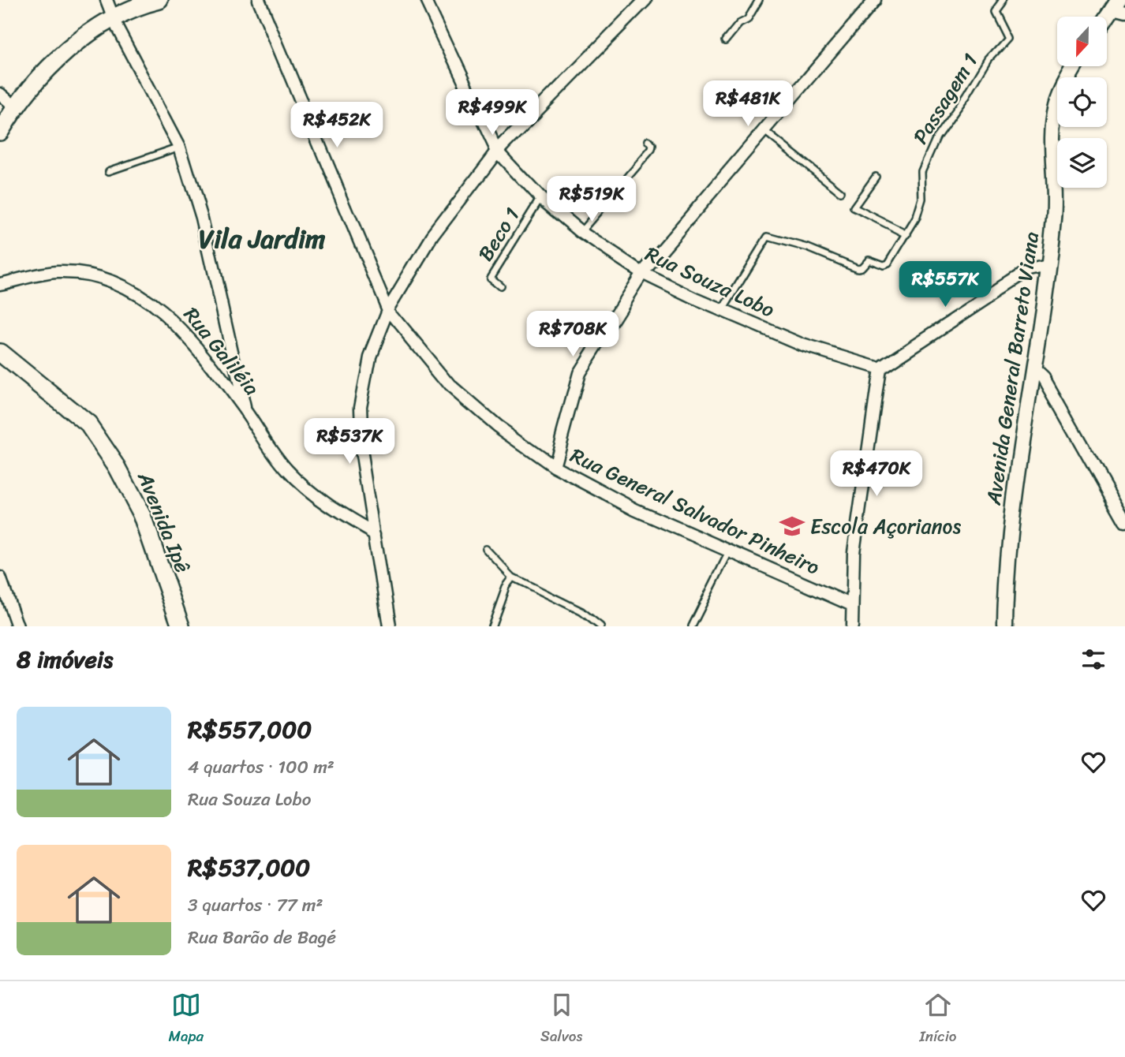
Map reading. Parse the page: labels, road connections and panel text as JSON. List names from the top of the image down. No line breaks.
{"streets":{"main road":["Avenida Ipê"],"street":["Rua Souza Lobo","Rua Galiléia","Avenida General Barreto Viana","Rua General Salvador Pinheiro"],"lane":["Passagem 1","Beco 1"]},"crossings":[["Passagem 1","Rua Souza Lobo"],["Beco 1","Rua Souza Lobo"]],"districts":["Vila Jardim"],"places":{"school or university":["Escola Açorianos"]},"north":"bottom","page":{"price":["R$481K","R$499K","R$452K","R$519K","R$557K","R$708K","R$537K","R$470K"],"heading":"8 imóveis","list":[{"name":"R$557,000","note":"4 quartos · 100 m² · Rua Souza Lobo"},{"name":"R$537,000","note":"3 quartos · 77 m² · Rua Barão de Bagé"}],"tabs":["Mapa","Salvos","Início"]}}
